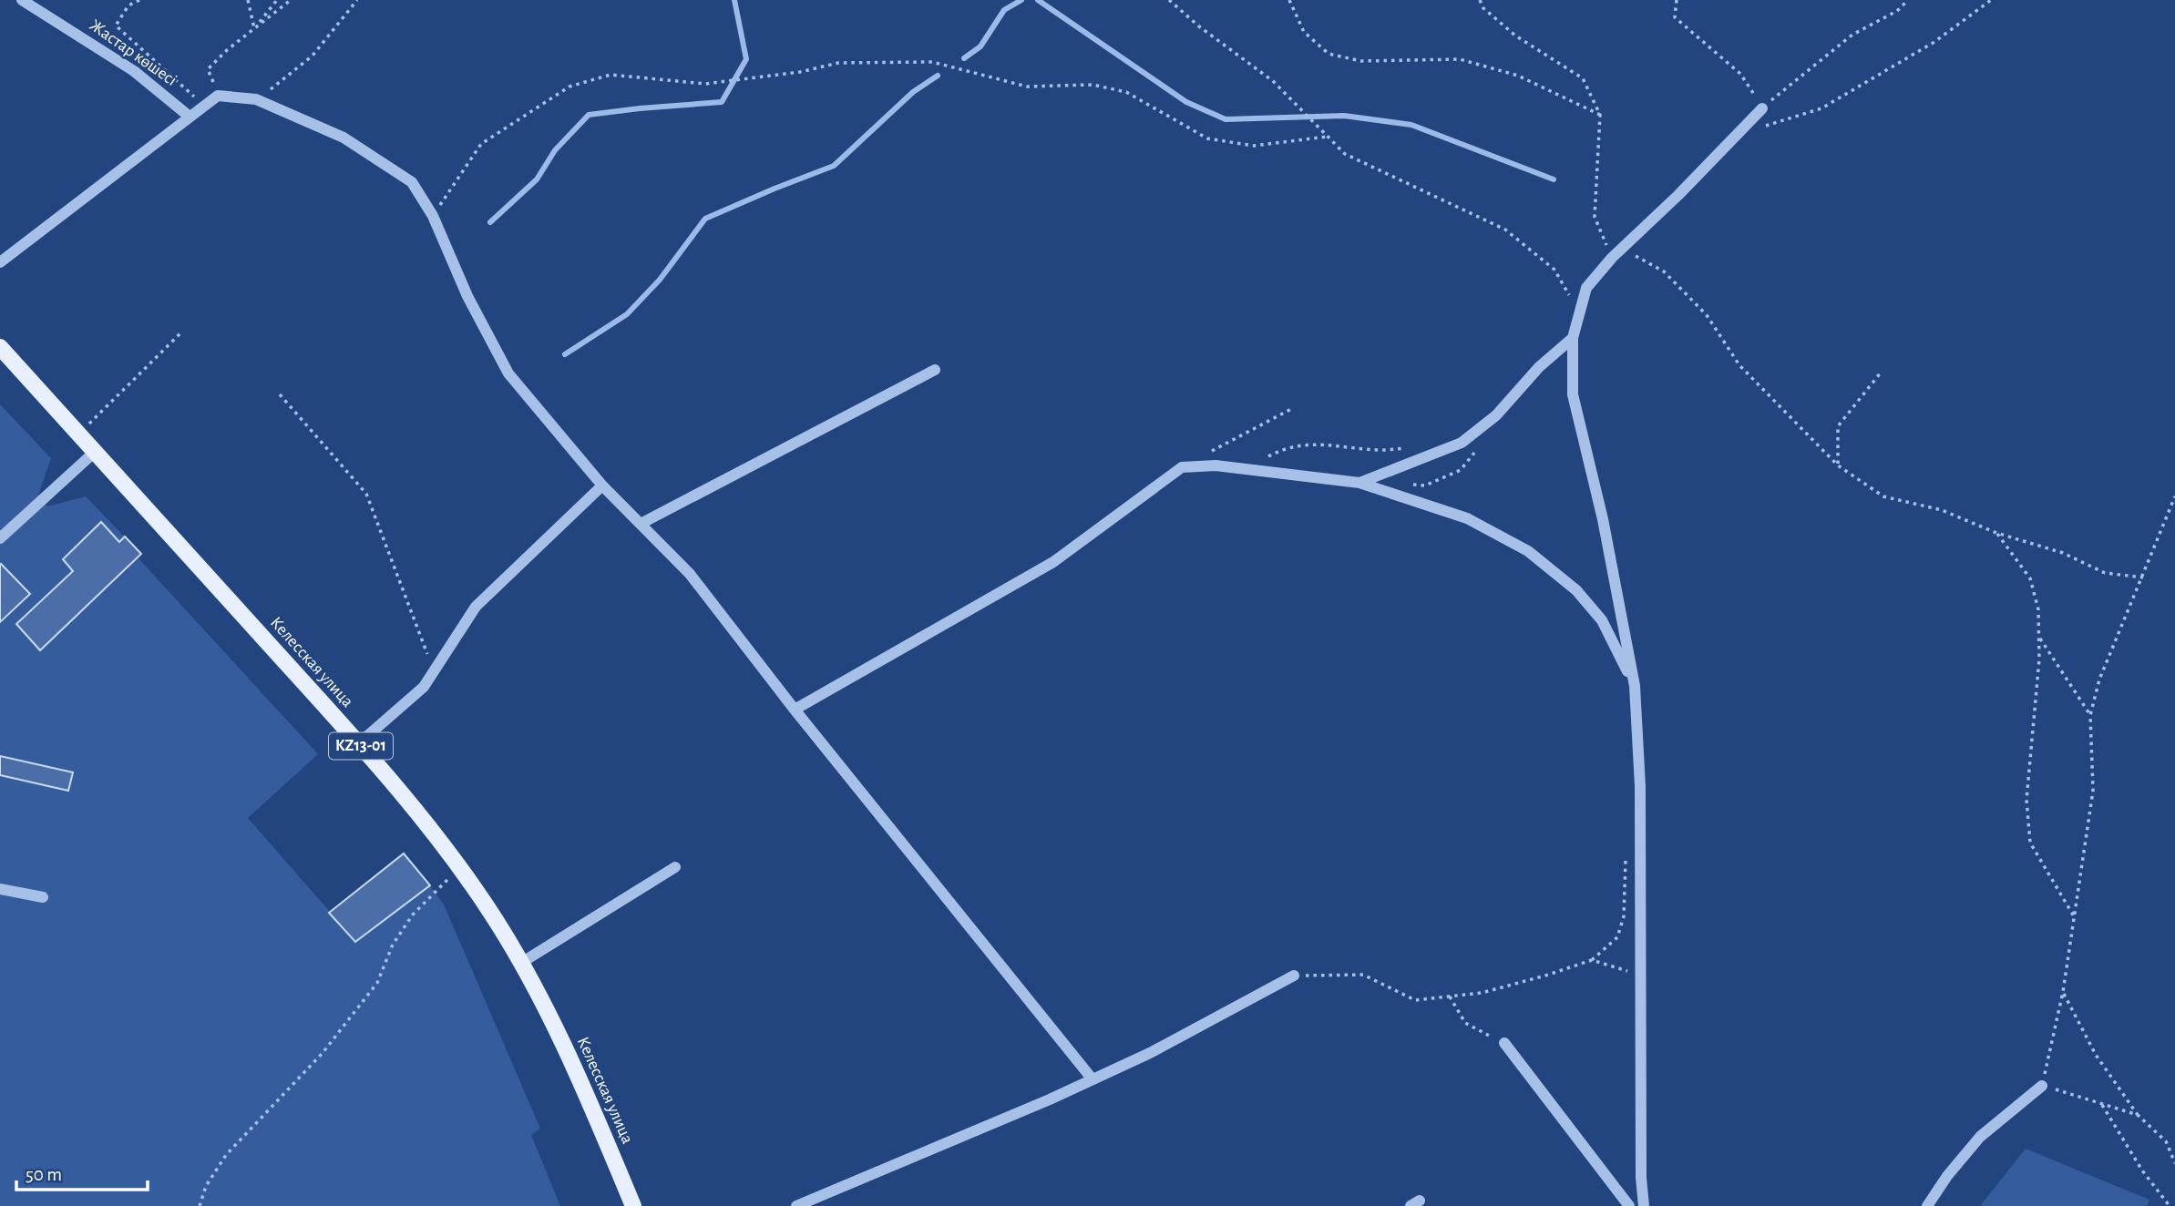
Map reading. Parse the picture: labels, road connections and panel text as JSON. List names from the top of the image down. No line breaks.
{"streets":{"main road":["Келесская улица","KZ13-01"],"street":["Жастар көшесі"]},"scale_bar":"50 m"}
